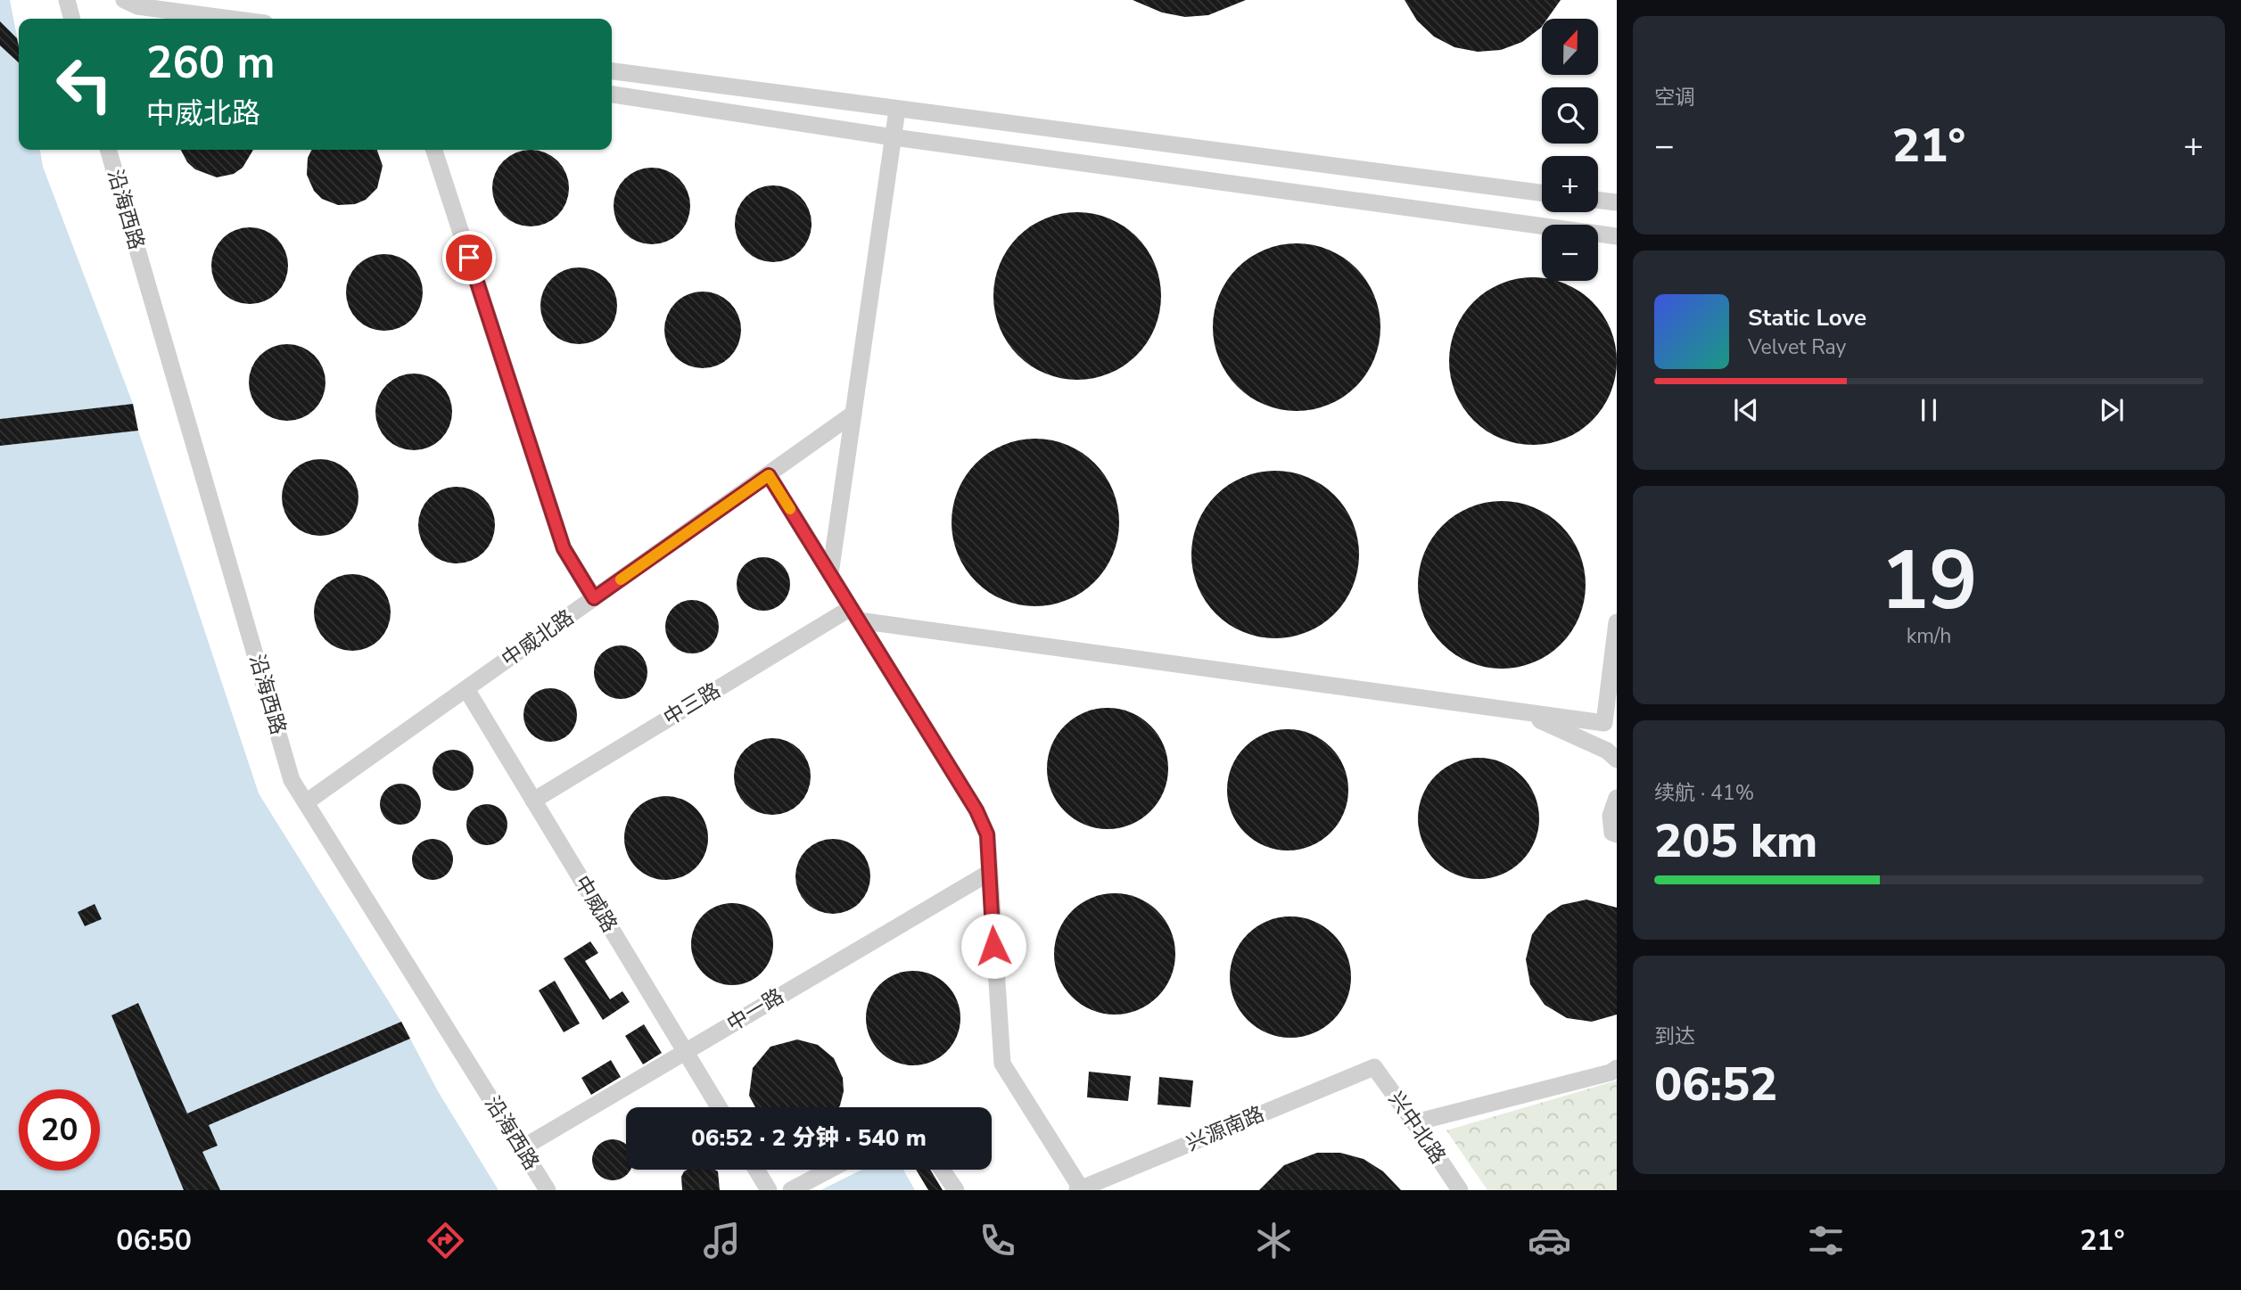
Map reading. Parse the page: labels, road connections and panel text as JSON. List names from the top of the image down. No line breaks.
{"streets":{"lane":["沿海西路","中威北路","中三路","中威路","中一路","兴中北路","兴源南路"]},"crossings":[["沿海西路","中威北路"],["沿海西路","中一路"],["中威北路","中威路"],["中三路","中威路"],["中威路","中一路"],["兴中北路","兴源南路"]],"north":"top","page":{"tile":["空调",["19","km/h"],["续航 · 41%","205 km"],["到达","06:52"]],"map_buttons":["+","−"],"turn":["260 m","中威北路"],"heat":["−","21°","+"],"song":["Static Love","Velvet Ray"],"limit":"20","trip":"06:52 · 2 分钟 · 540 m","tabs":["06:50","21°"]}}
